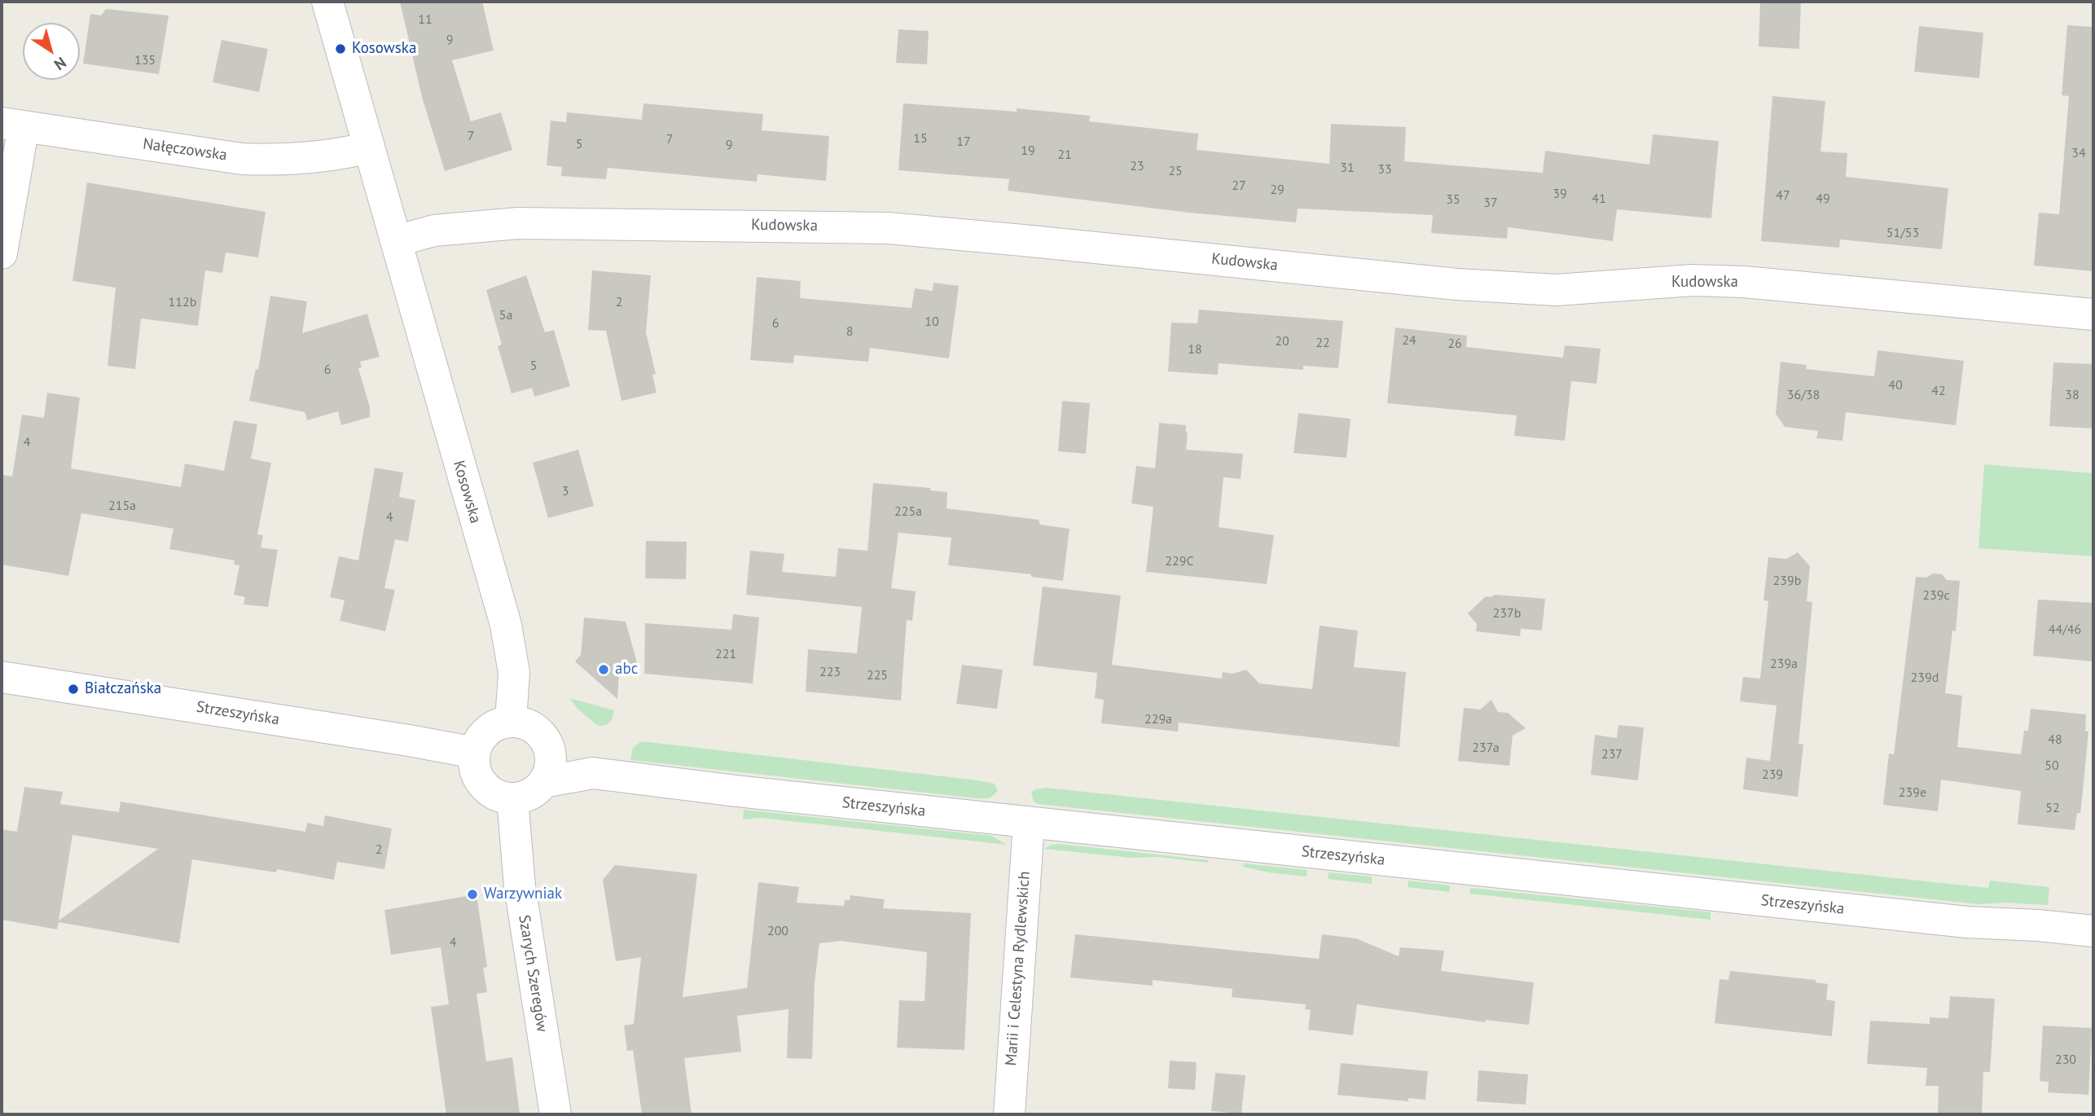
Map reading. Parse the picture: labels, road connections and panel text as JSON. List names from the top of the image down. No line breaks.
{"streets":{"street":["Nałęczowska","Kudowska","Kosowska","Strzeszyńska","Marii i Celestyna Rydlewskich","Szarych Szeregów"]},"crossings":[["Nałęczowska","Kosowska"],["Kudowska","Kosowska"],["Kosowska","Strzeszyńska"],["Kosowska","Szarych Szeregów"],["Strzeszyńska","Marii i Celestyna Rydlewskich"],["Strzeszyńska","Szarych Szeregów"]],"places":["Kosowska","abc","Białczańska","Warzywniak"],"house_numbers":["11","9","135","7","15","7","17","5","9","19","34","21","23","31","33","25","27","29","39","47","41","49","35","37","51/53","112b","2","5a","10","6","8","24","20","22","26","18","5","6","40","42","36/38","38","4","3","215a","225a","4","229C","239b","239c","237b","44/46","221","239a","223","225","239d","229a","48","237a","237","50","239","239e","52","2","200","4","230"],"north":"bottom right"}
